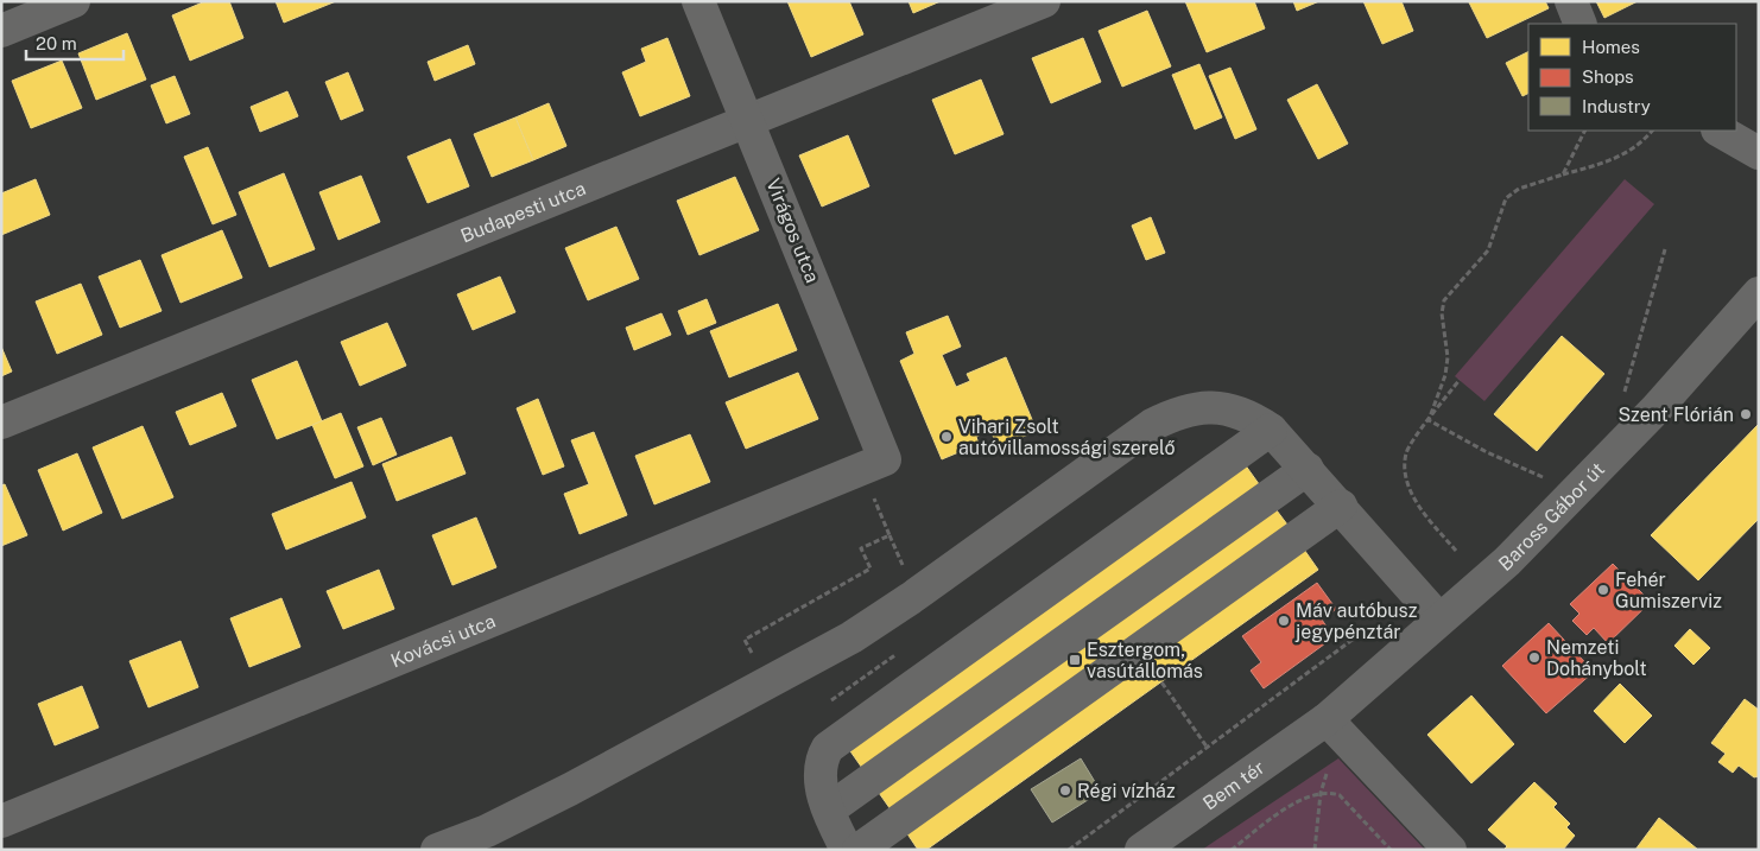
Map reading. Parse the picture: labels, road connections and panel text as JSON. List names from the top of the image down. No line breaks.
{"streets":{"street":["Budapesti utca","Virágos utca","Baross Gábor út","Kovácsi utca","Bem tér"]},"crossings":[["Budapesti utca","Virágos utca"],["Virágos utca","Kovácsi utca"],["Baross Gábor út","Bem tér"]],"places":{"other":["Szent Flórián","Vihari Zsolt autóvillamossági szerelő","Fehér Gumiszerviz","Máv autóbusz jegypénztár","Nemzeti Dohánybolt","Régi vízház"],"transit":["Esztergom, vasútállomás"]},"legend":["Homes","Shops","Industry"],"scale_bar":"20 m"}
